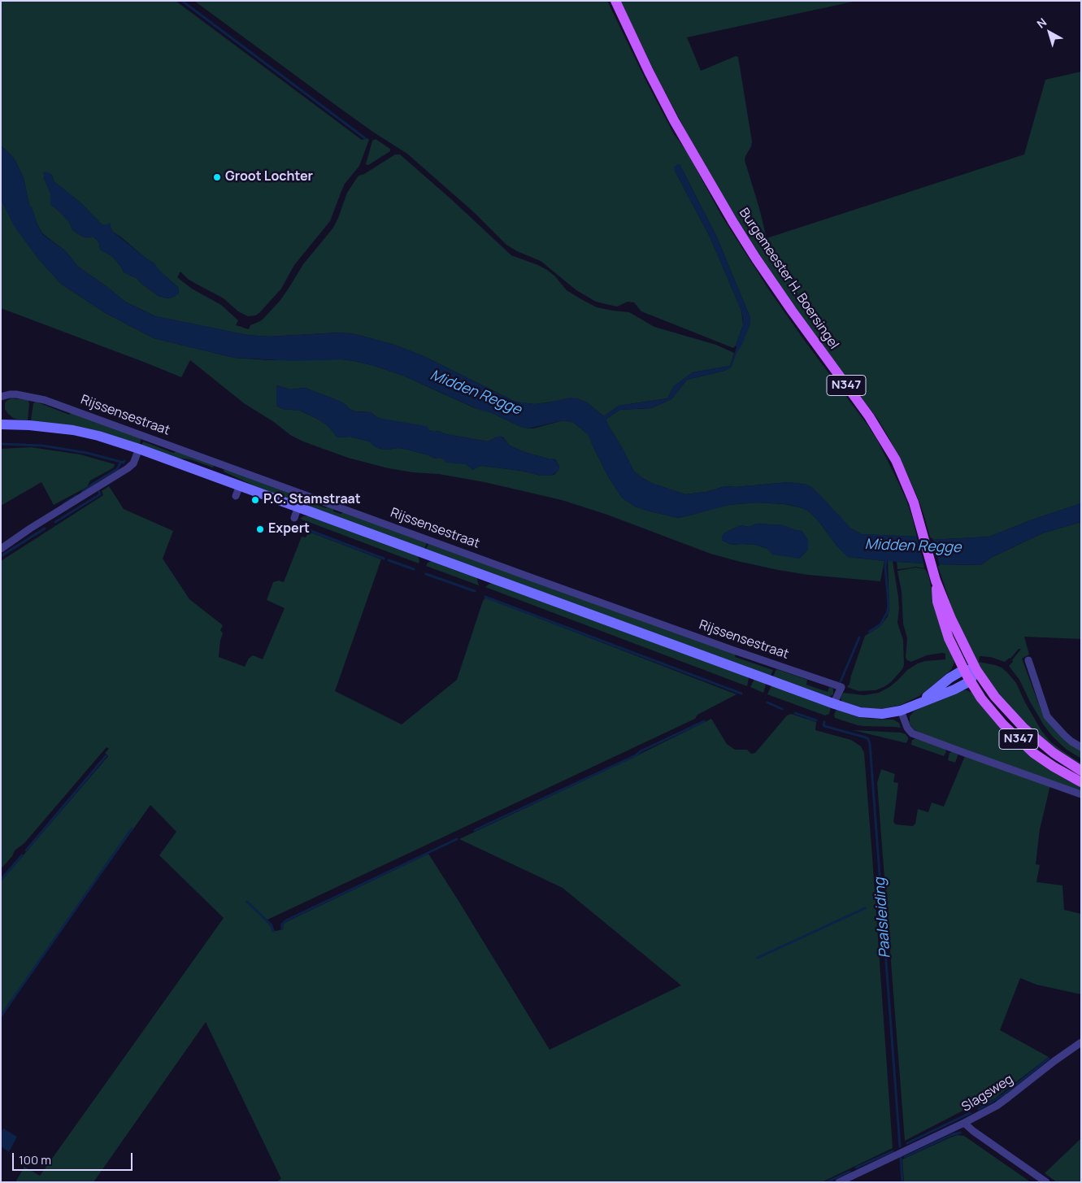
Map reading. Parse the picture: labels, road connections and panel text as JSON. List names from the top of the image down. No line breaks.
{"streets":{"main road":["Burgemeester H. Boersingel","N347","Rijssensestraat"],"street":["Slagsweg"]},"crossings":[["Burgemeester H. Boersingel","N347"],["N347","Rijssensestraat"]],"water":["Midden Regge","Paalsleiding"],"places":["Groot Lochter","P.C. Stamstraat","Expert"],"scale_bar":"100 m","north":"top left"}
